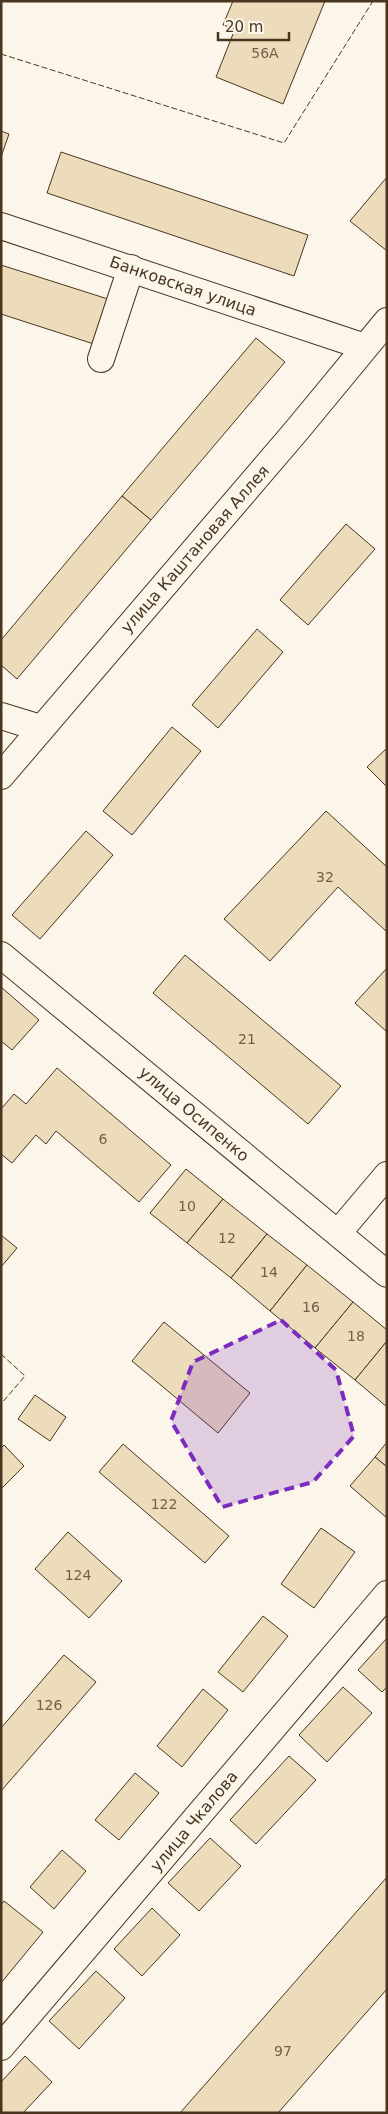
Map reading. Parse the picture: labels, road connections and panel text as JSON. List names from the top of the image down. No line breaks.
{"streets":{"street":["Банковская улица","улица Каштановая Аллея","улица Осипенко","улица Чкалова"]},"crossings":[["Банковская улица","улица Каштановая Аллея"]],"house_numbers":["56А","32","21","6","10","12","14","16","18","122","124","126","97"],"scale_bar":"20 m"}
